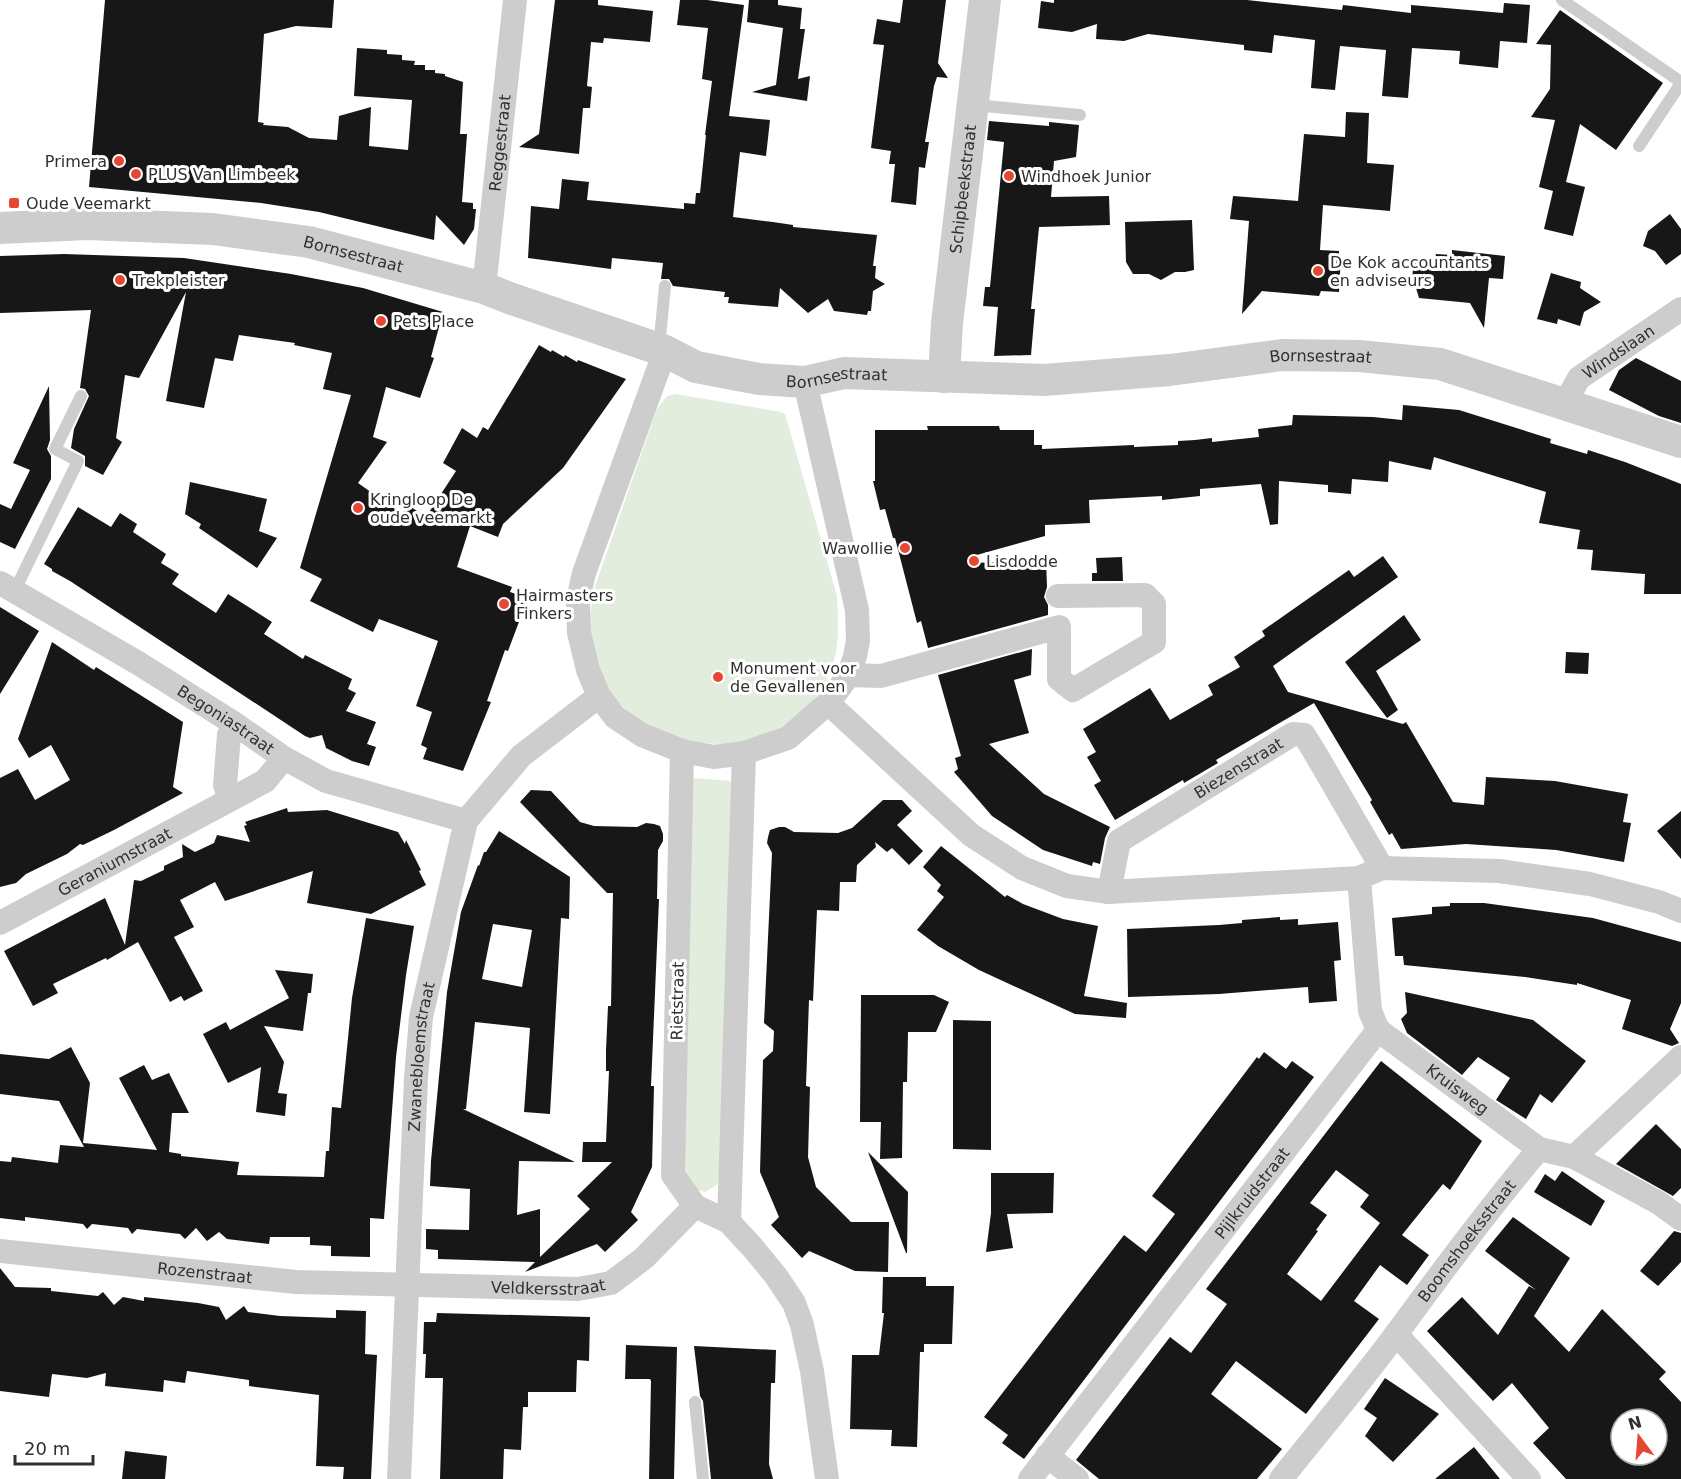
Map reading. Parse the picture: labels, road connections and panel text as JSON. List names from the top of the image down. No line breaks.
{"streets":{"street":["Reggestraat","Schipbeekstraat","Bornsestraat","Windslaan","Begoniastraat","Biezenstraat","Geraniumstraat","Rietstraat","Zwanebloemstraat","Kruisweg","Pijlkruidstraat","Boomshoeksstraat","Rozenstraat","Veldkersstraat"]},"crossings":[["Reggestraat","Bornsestraat"],["Schipbeekstraat","Bornsestraat"],["Bornsestraat","Windslaan"],["Begoniastraat","Geraniumstraat"],["Begoniastraat","Zwanebloemstraat"],["Rietstraat","Veldkersstraat"],["Zwanebloemstraat","Rozenstraat"],["Zwanebloemstraat","Veldkersstraat"],["Kruisweg","Pijlkruidstraat"],["Kruisweg","Boomshoeksstraat"],["Rozenstraat","Veldkersstraat"]],"places":{"other":["Primera","PLUS Van Limbeek","Windhoek Junior","De Kok accountants en adviseurs","Trekpleister","Pets Place","Kringloop De oude veemarkt","Wawollie","Lisdodde","Hairmasters Finkers","Monument voor de Gevallenen"],"transit":["Oude Veemarkt"]},"scale_bar":"20 m","north":"top"}
